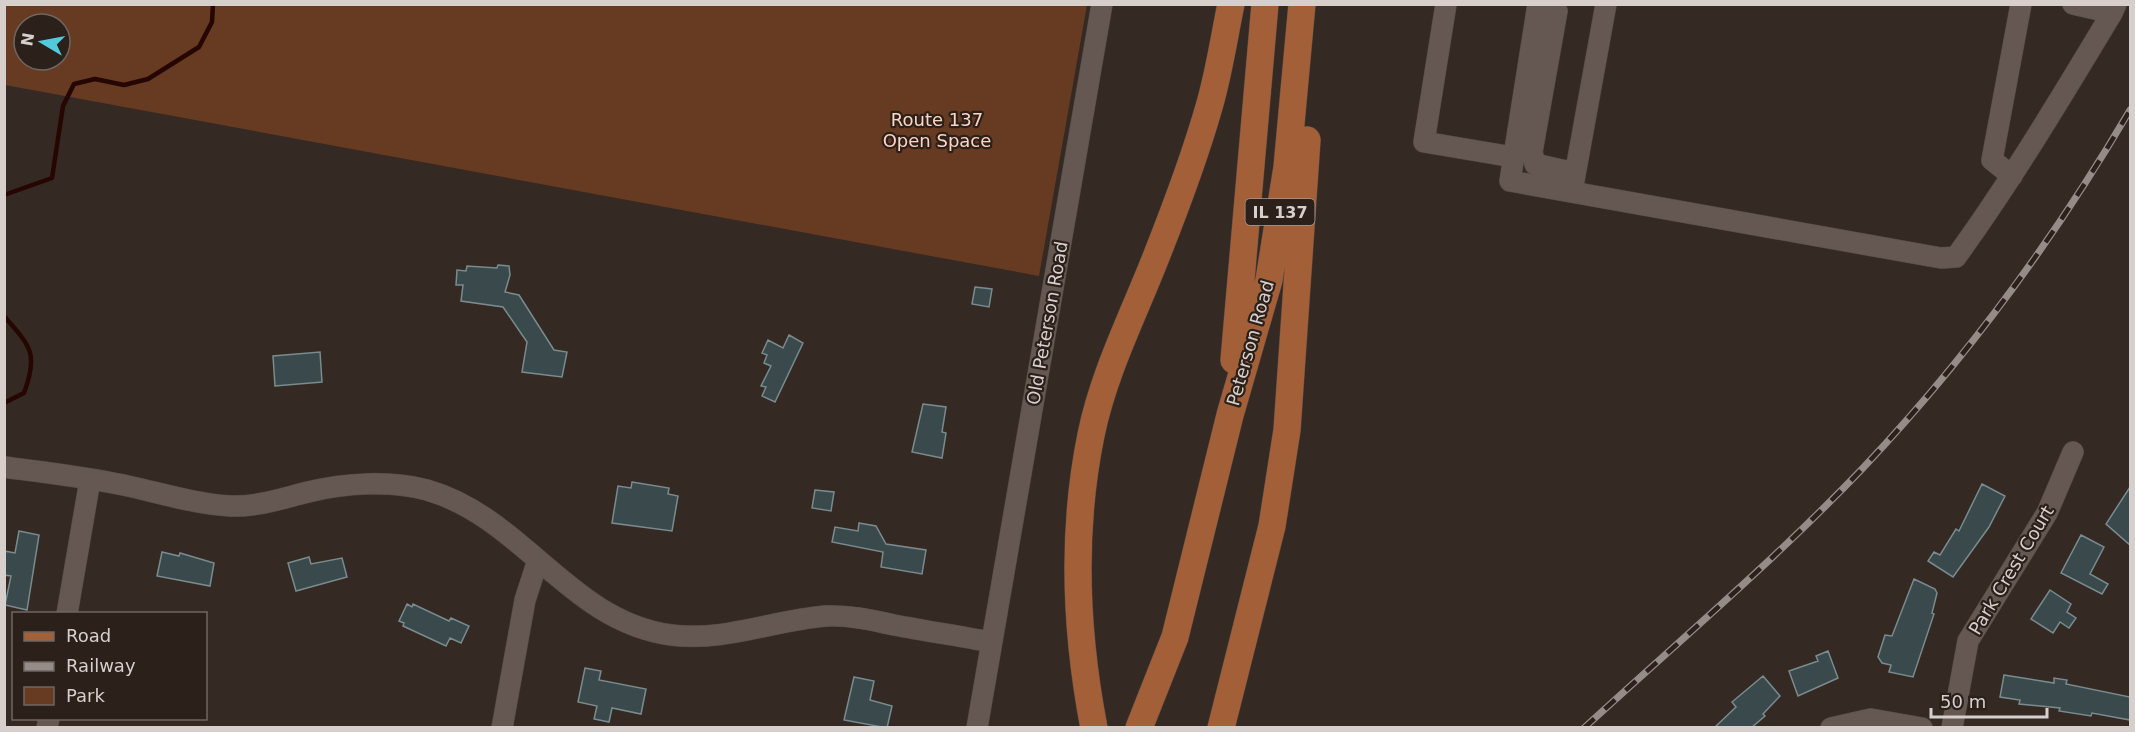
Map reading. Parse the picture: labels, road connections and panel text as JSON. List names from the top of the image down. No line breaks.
{"streets":{"main road":["IL 137","Peterson Road"],"street":["Old Peterson Road","Park Crest Court"]},"crossings":[["IL 137","Peterson Road"]],"parks":["Route 137 Open Space"],"legend":["Road","Railway","Park"],"scale_bar":"50 m","north":"left"}
